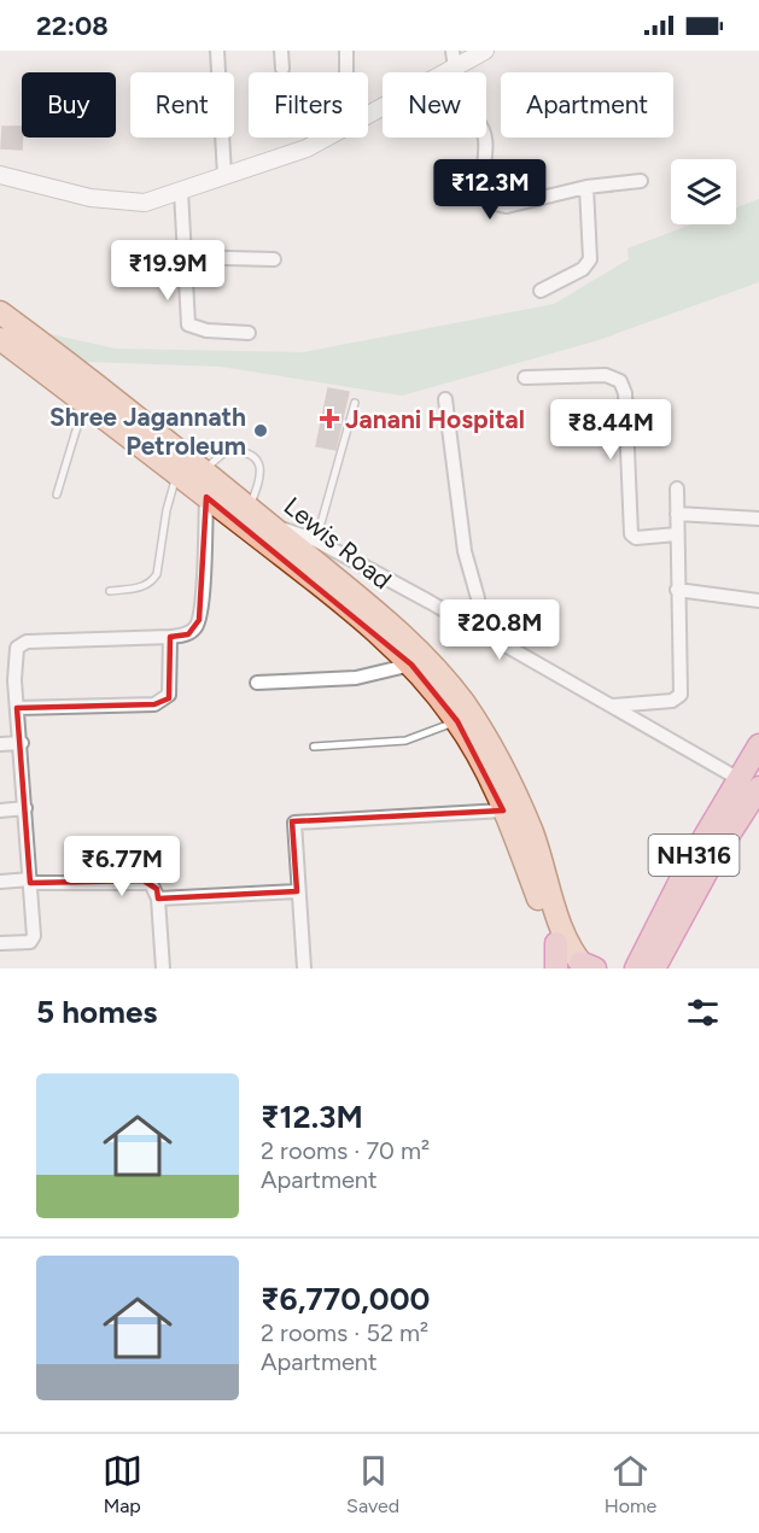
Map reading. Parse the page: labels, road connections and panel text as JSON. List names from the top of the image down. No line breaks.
{"streets":{"highway":["NH316"],"main road":["Lewis Road"]},"places":{"health":["Janani Hospital"],"other":["Shree Jagannath Petroleum"]},"page":{"status":"22:08","chip":["Buy","Rent","Filters","New","Apartment"],"price":["₹12.3M","₹19.9M","₹8.44M","₹20.8M","₹6.77M"],"heading":"5 homes","list":[{"name":"₹12.3M","note":"2 rooms · 70 m² · Apartment"},{"name":"₹6,770,000","note":"2 rooms · 52 m² · Apartment"}],"tabs":["Map","Saved","Home"]}}
